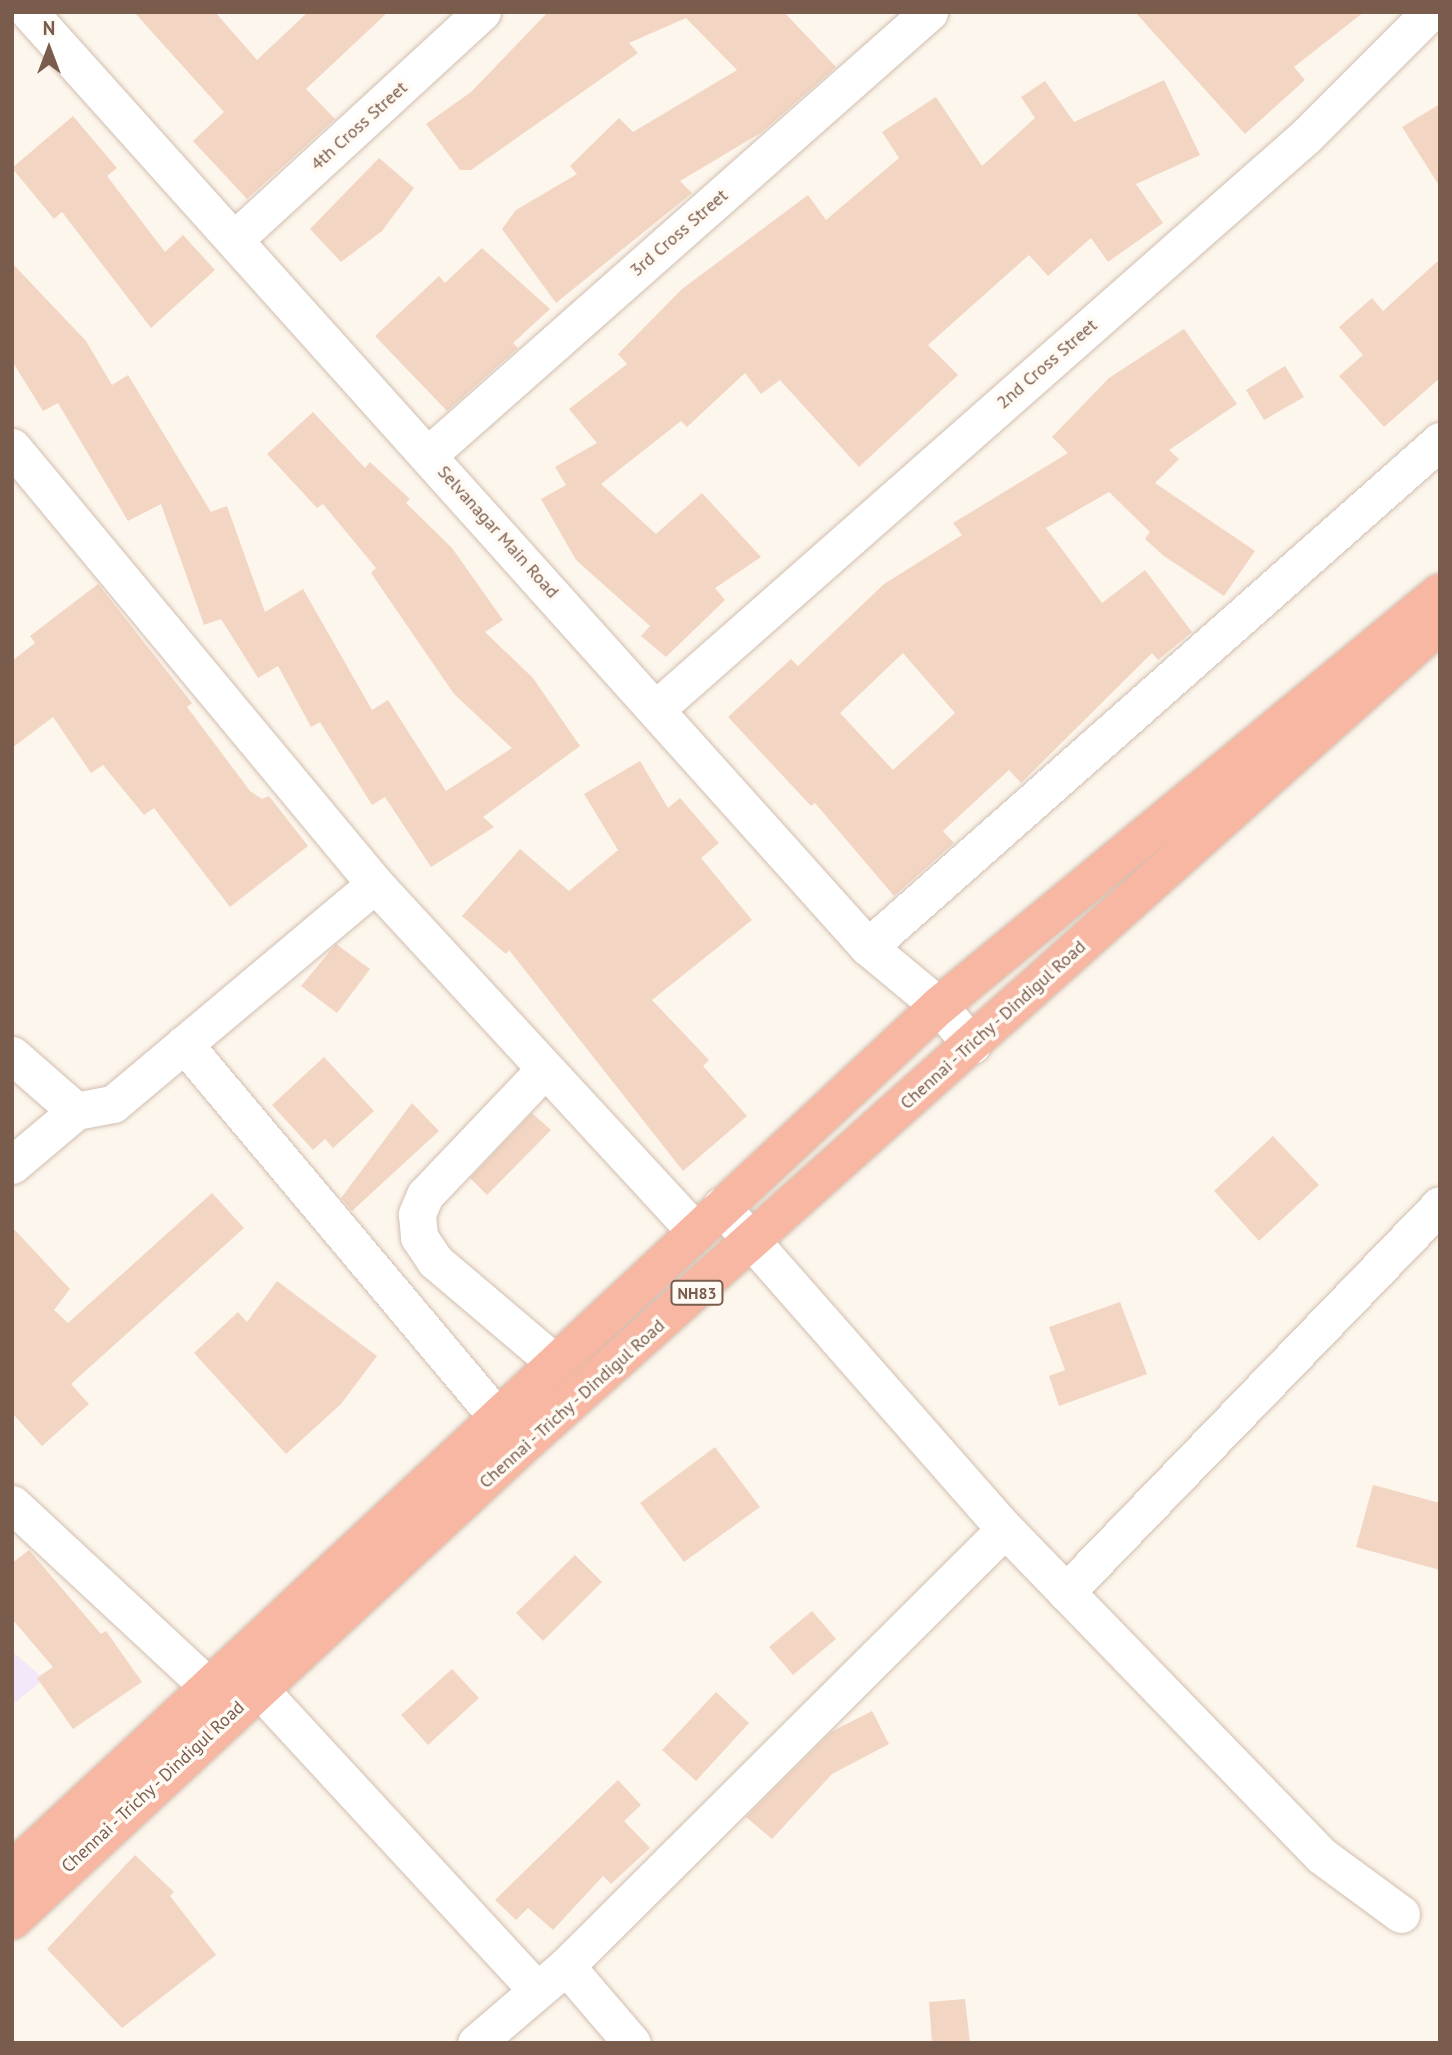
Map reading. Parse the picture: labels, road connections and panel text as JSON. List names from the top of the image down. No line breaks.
{"streets":{"highway":["Chennai - Trichy - Dindigul Road","NH83"],"street":["4th Cross Street","3rd Cross Street","2nd Cross Street","Selvanagar Main Road"]},"crossings":[["4th Cross Street","Selvanagar Main Road"],["3rd Cross Street","Selvanagar Main Road"],["2nd Cross Street","Selvanagar Main Road"],["Selvanagar Main Road","Chennai - Trichy - Dindigul Road"]],"north":"top"}
